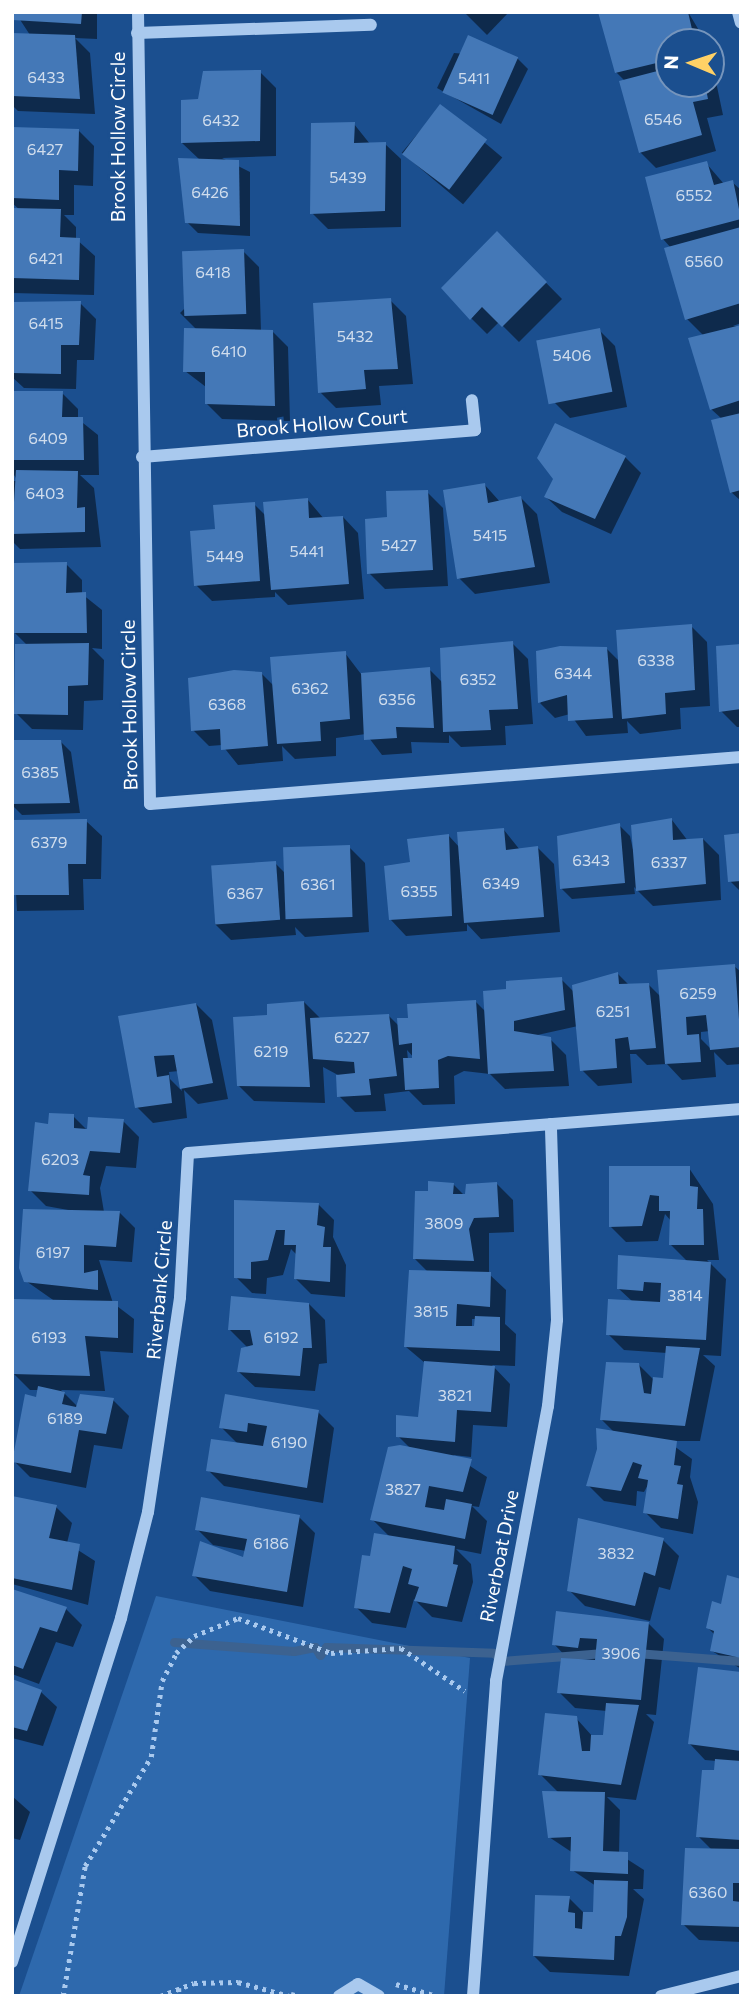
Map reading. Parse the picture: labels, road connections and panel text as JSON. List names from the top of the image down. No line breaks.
{"streets":{"street":["Brook Hollow Circle","Brook Hollow Court","Riverbank Circle","Riverboat Drive"]},"crossings":[["Brook Hollow Circle","Brook Hollow Court"],["Riverbank Circle","Riverboat Drive"]],"house_numbers":["6433","5411","6546","6432","6427","5439","6426","6552","6421","6560","6418","6415","5432","6410","5406","6409","6403","5415","5427","5441","5449","6338","6344","6352","6362","6356","6368","6385","6379","6343","6337","6349","6361","6355","6367","6259","6251","6227","6219","6203","3809","6197","3814","3815","6193","6192","3821","6189","6190","3827","6186","3832","3906","6360"],"north":"left"}
